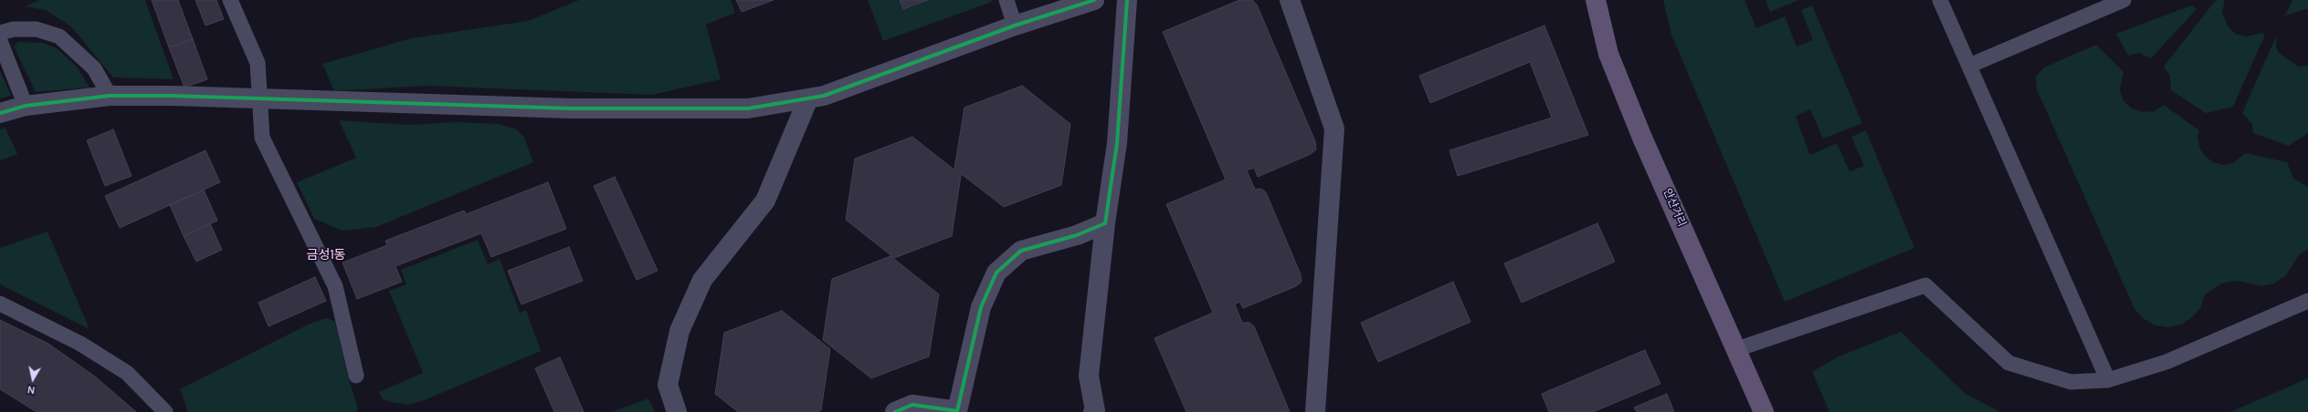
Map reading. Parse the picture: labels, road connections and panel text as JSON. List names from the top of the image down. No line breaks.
{"streets":{"main road":["안산거리"]},"districts":["금성1동"],"north":"bottom"}
